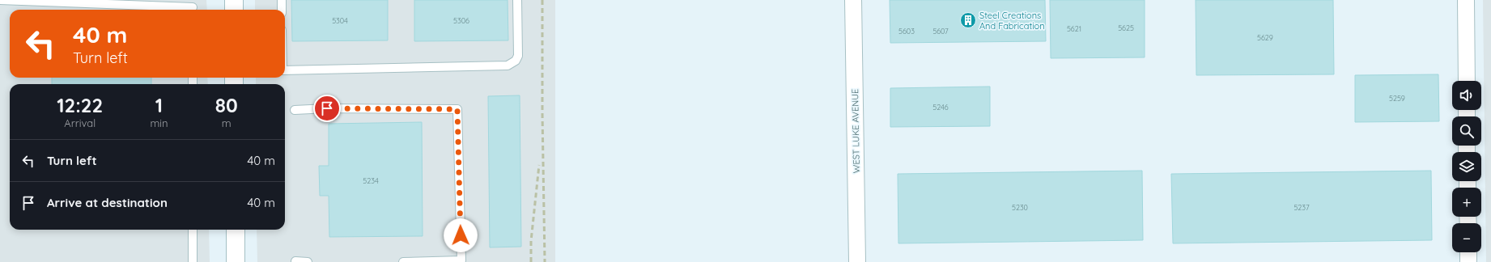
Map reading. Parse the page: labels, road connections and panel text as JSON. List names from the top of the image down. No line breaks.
{"streets":{"street":["WEST LUKE AVENUE"]},"places":{"building":["Steel Creations And Fabrication"]},"house_numbers":["5304","5306","5625","5621","5603","5607","5629","5259","5246","5234","5230","5237"],"page":{"turn":["40 m","Turn left"],"map_buttons":["+","−"],"eta":["12:22","Arrival","1","min","80","m"],"list":[{"name":"Turn left","value":"40 m"},{"name":"Arrive at destination","value":"40 m"}]}}
